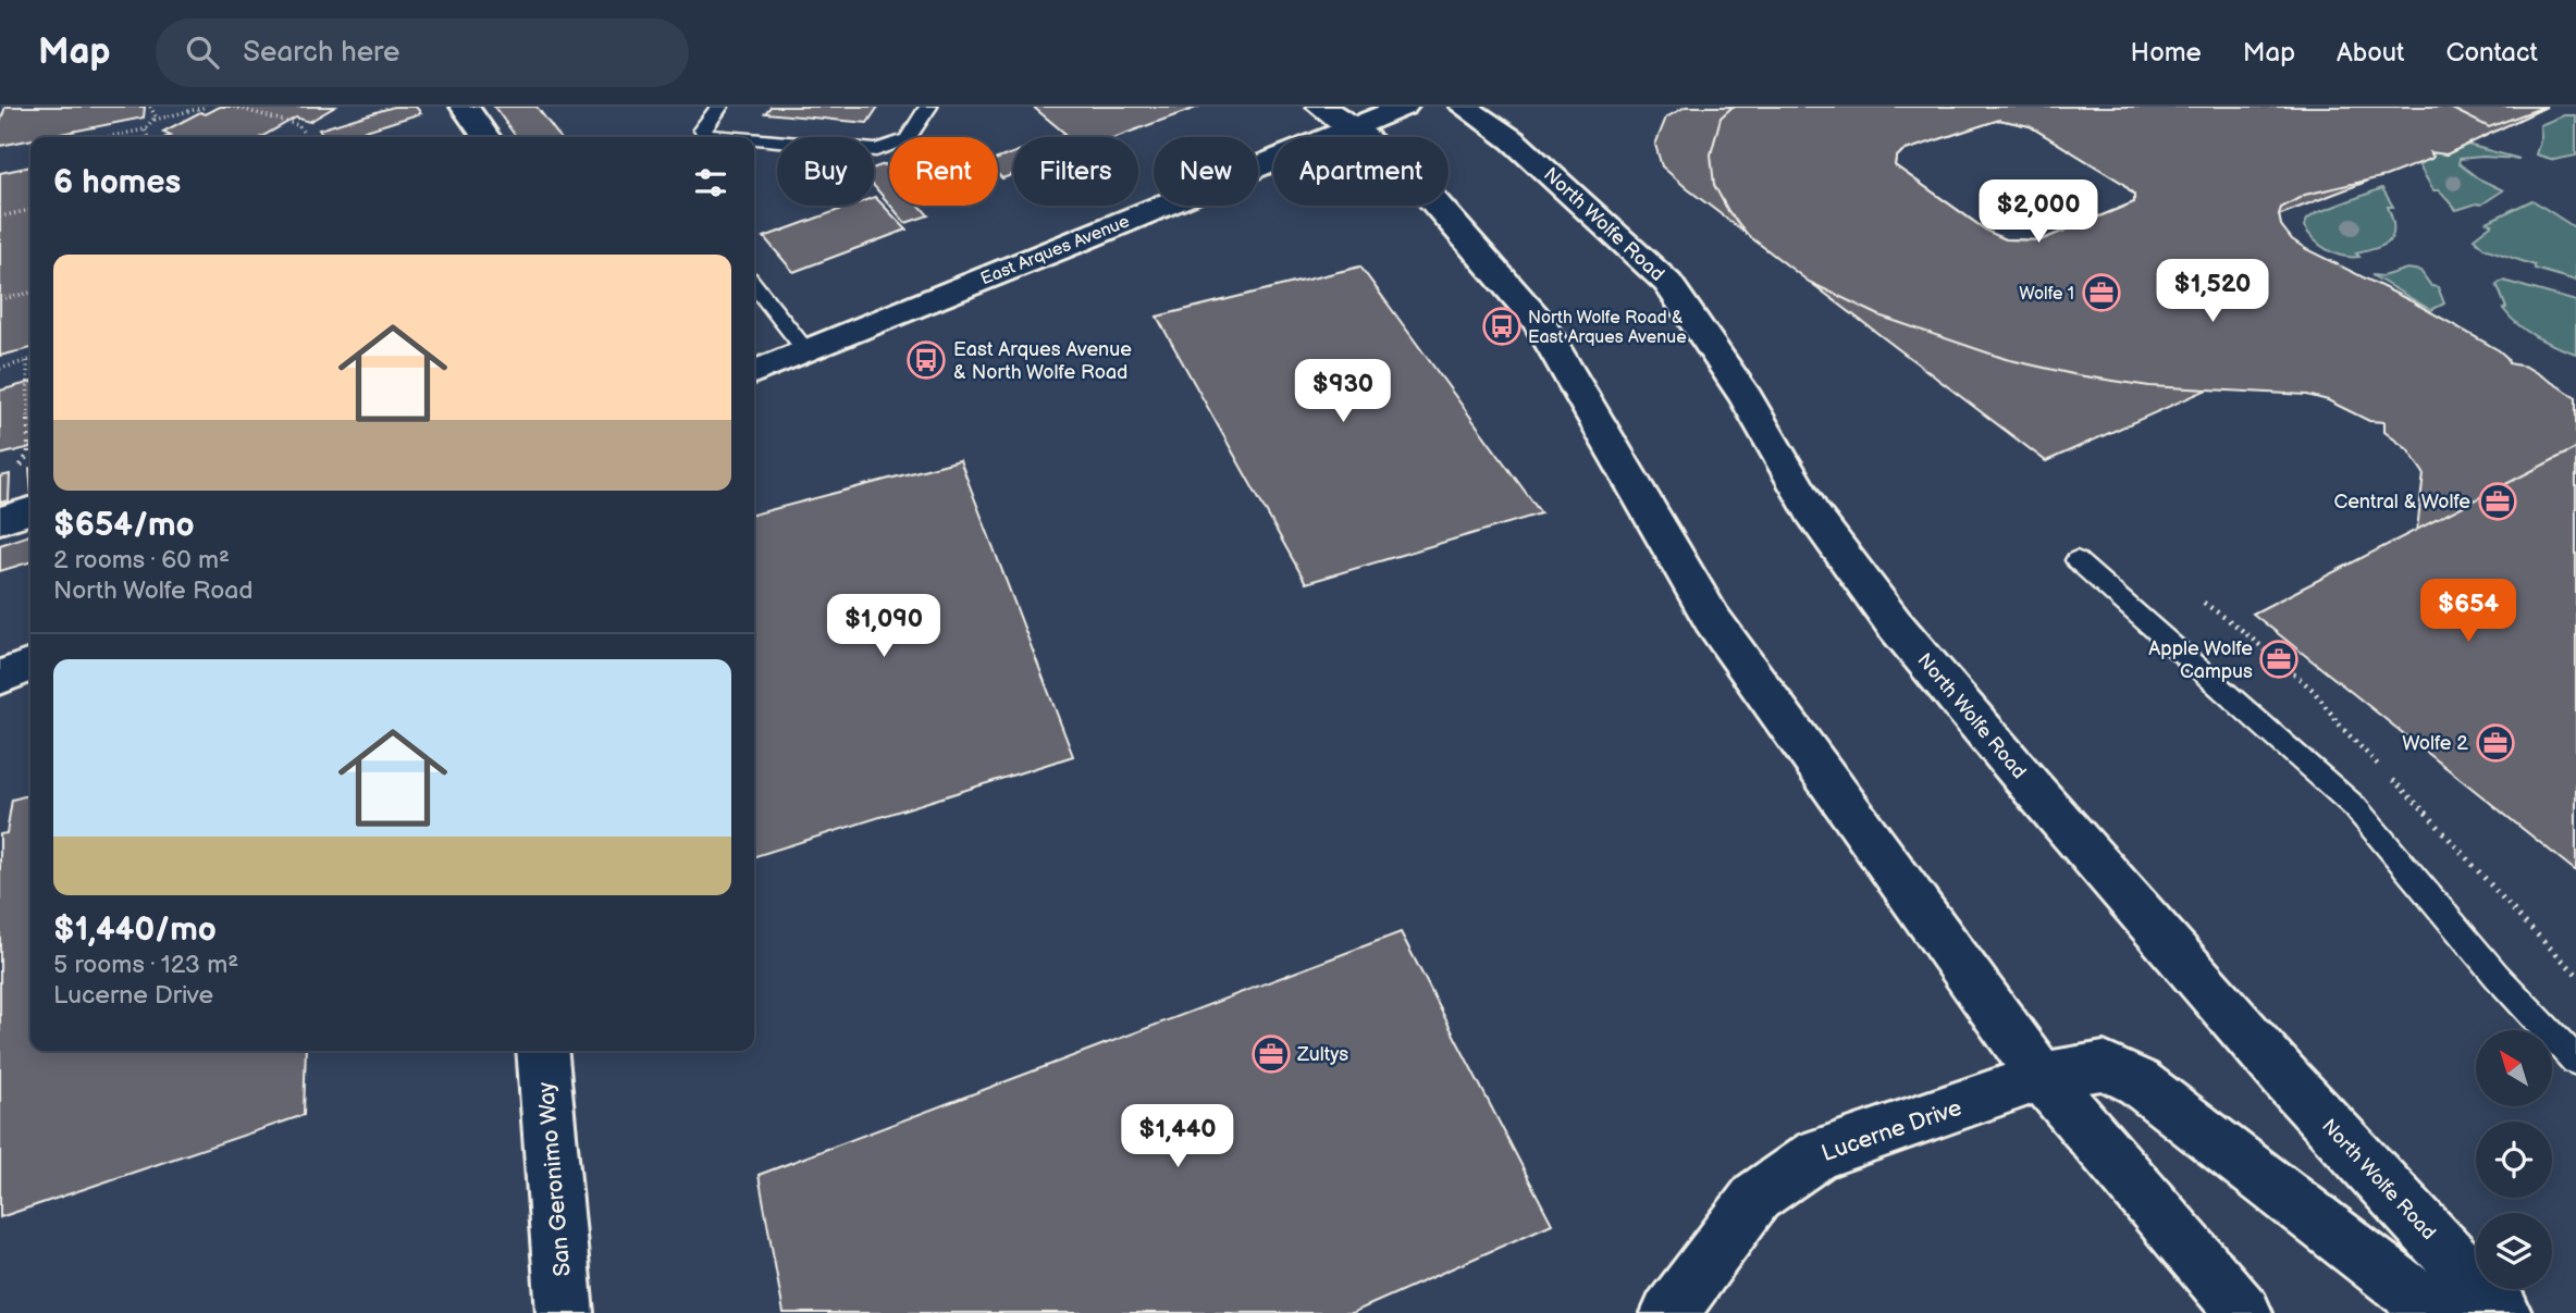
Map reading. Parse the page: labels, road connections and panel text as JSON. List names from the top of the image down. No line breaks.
{"streets":{"main road":["North Wolfe Road","East Arques Avenue","Lucerne Drive","San Geronimo Way"]},"places":{"office":["Wolfe 1","Central & Wolfe","Apple Wolfe Campus","Wolfe 2","Zultys"],"bus stop":["North Wolfe Road & East Arques Avenue","East Arques Avenue & North Wolfe Road"]},"north":"top left","page":{"header":"Map","search":"Search here","nav":["Home","Map","About","Contact"],"chip":["Buy","Rent","Filters","New","Apartment"],"heading":"6 homes","price":["$2,000","$1,520","$930","$654","$1,090","$1,440"],"list":[{"name":"$654/mo","note":"2 rooms · 60 m² · North Wolfe Road"},{"name":"$1,440/mo","note":"5 rooms · 123 m² · Lucerne Drive"}]}}
